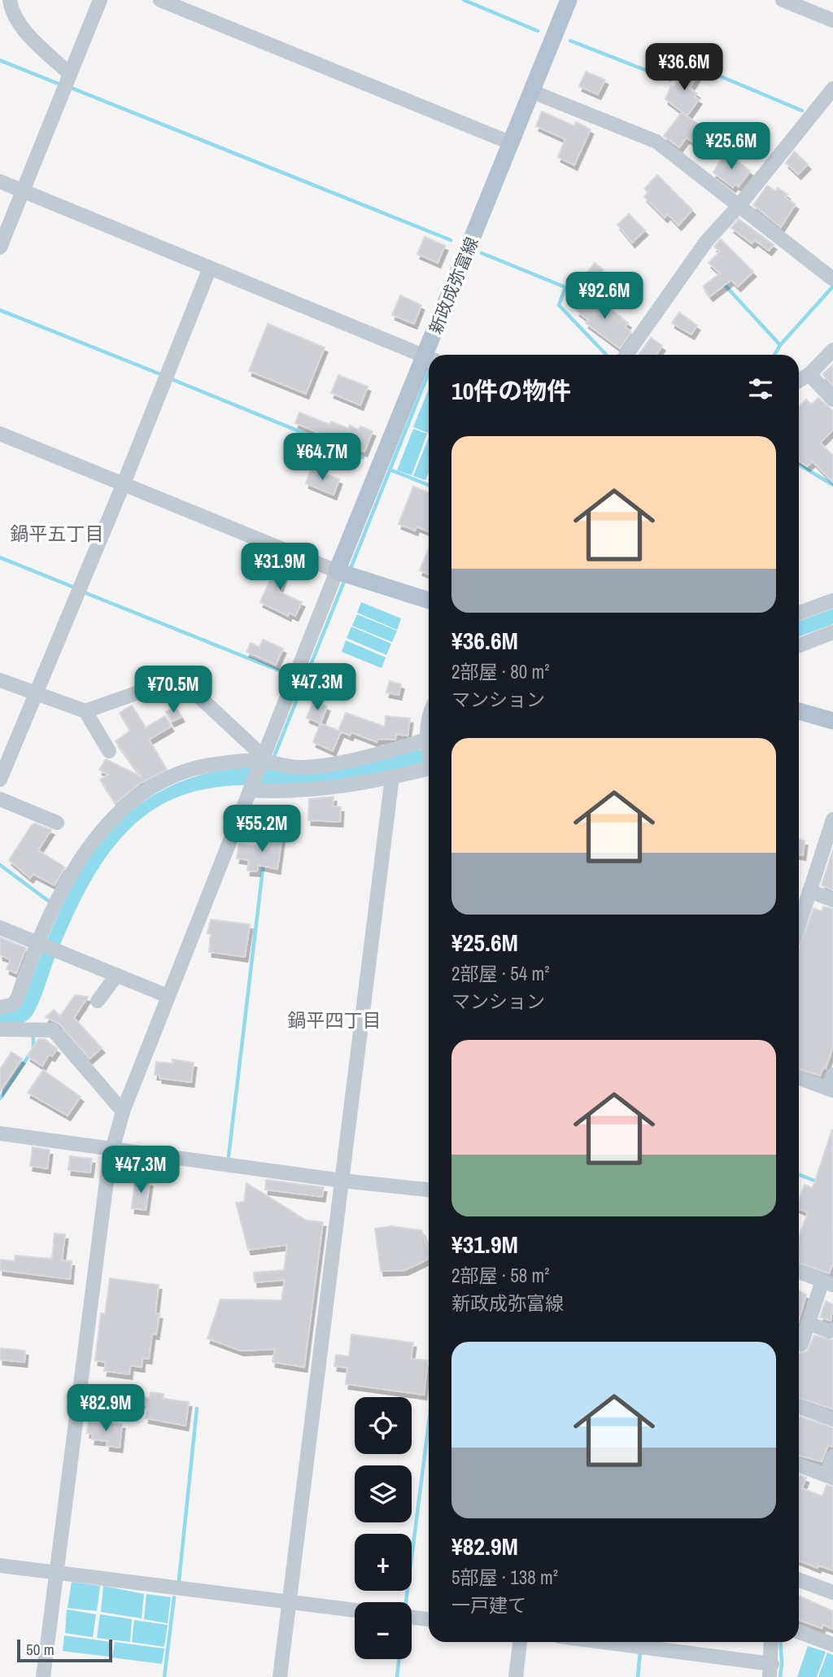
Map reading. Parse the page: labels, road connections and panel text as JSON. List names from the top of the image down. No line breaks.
{"streets":{"main road":["新政成弥富線"]},"districts":["鍋平五丁目","鍋平四丁目"],"scale_bar":"50 m","page":{"price":["¥36.6M","¥25.6M","¥92.6M","¥64.7M","¥31.9M","¥47.3M","¥70.5M","¥55.2M","¥47.3M","¥82.9M"],"heading":"10件の物件","list":[{"name":"¥36.6M","note":"2部屋 · 80 m² · マンション"},{"name":"¥25.6M","note":"2部屋 · 54 m² · マンション"},{"name":"¥31.9M","note":"2部屋 · 58 m² · 新政成弥富線"},{"name":"¥82.9M","note":"5部屋 · 138 m² · 一戸建て"}],"map_buttons":["+","−"],"scale":"50 m"}}
